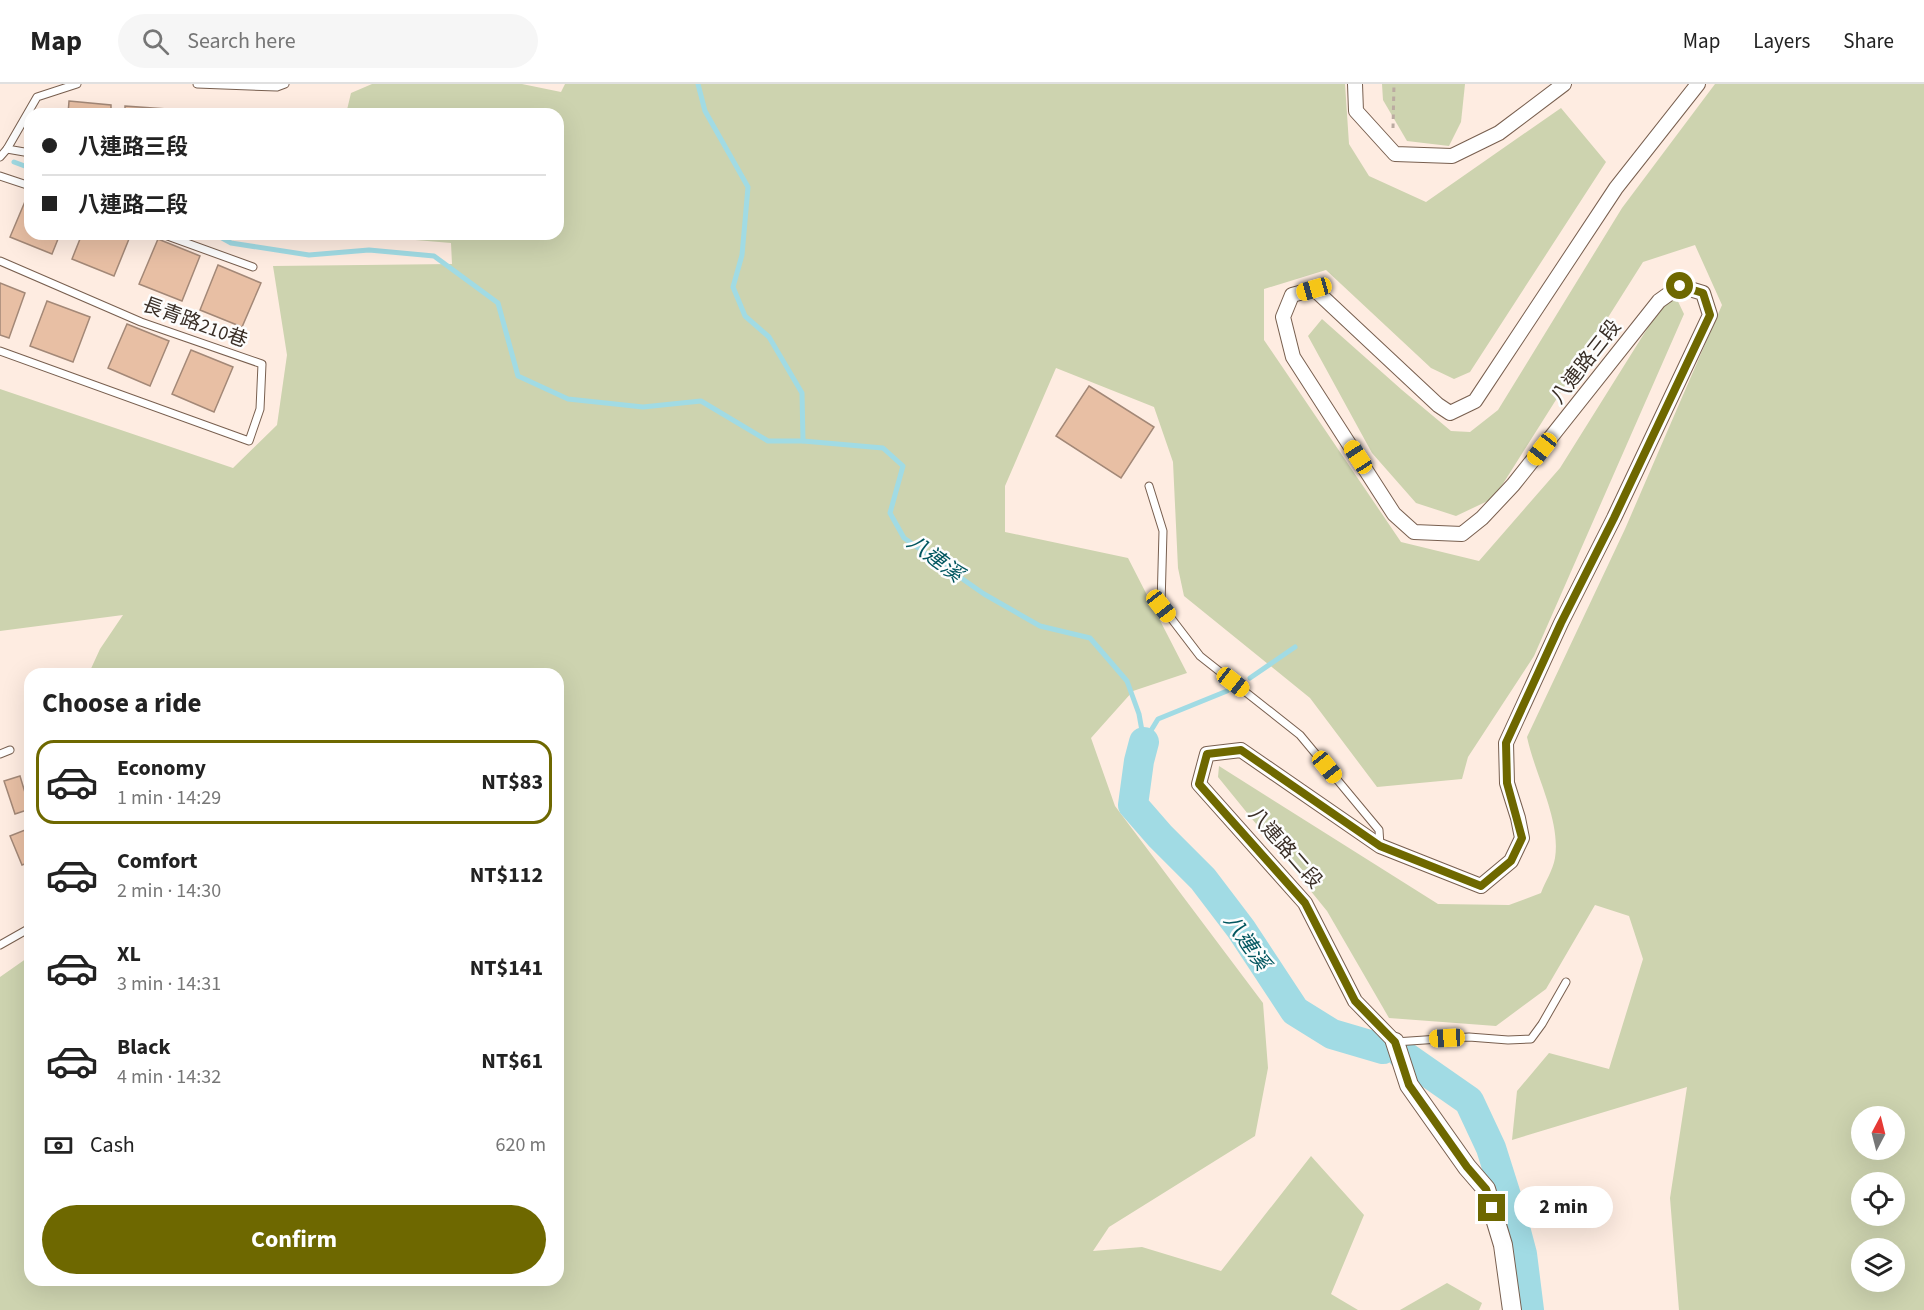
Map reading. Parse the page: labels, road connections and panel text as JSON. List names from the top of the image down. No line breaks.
{"streets":{"street":["八連路三段","八連路二段"],"lane":["長青路210巷"]},"crossings":[["八連路三段","八連路二段"]],"water":["八連溪"],"north":"top","page":{"header":"Map","search":"Search here","nav":["Map","Layers","Share"],"banner":["八連路三段","八連路二段"],"heading":"Choose a ride","list":[{"name":"Economy","note":"1 min · 14:29","value":"NT$83"},{"name":"Comfort","note":"2 min · 14:30","value":"NT$112"},{"name":"XL","note":"3 min · 14:31","value":"NT$141"},{"name":"Black","note":"4 min · 14:32","value":"NT$61"}],"pay":["Cash","620 m"],"bubble":"2 min","buttons":"Confirm"}}
